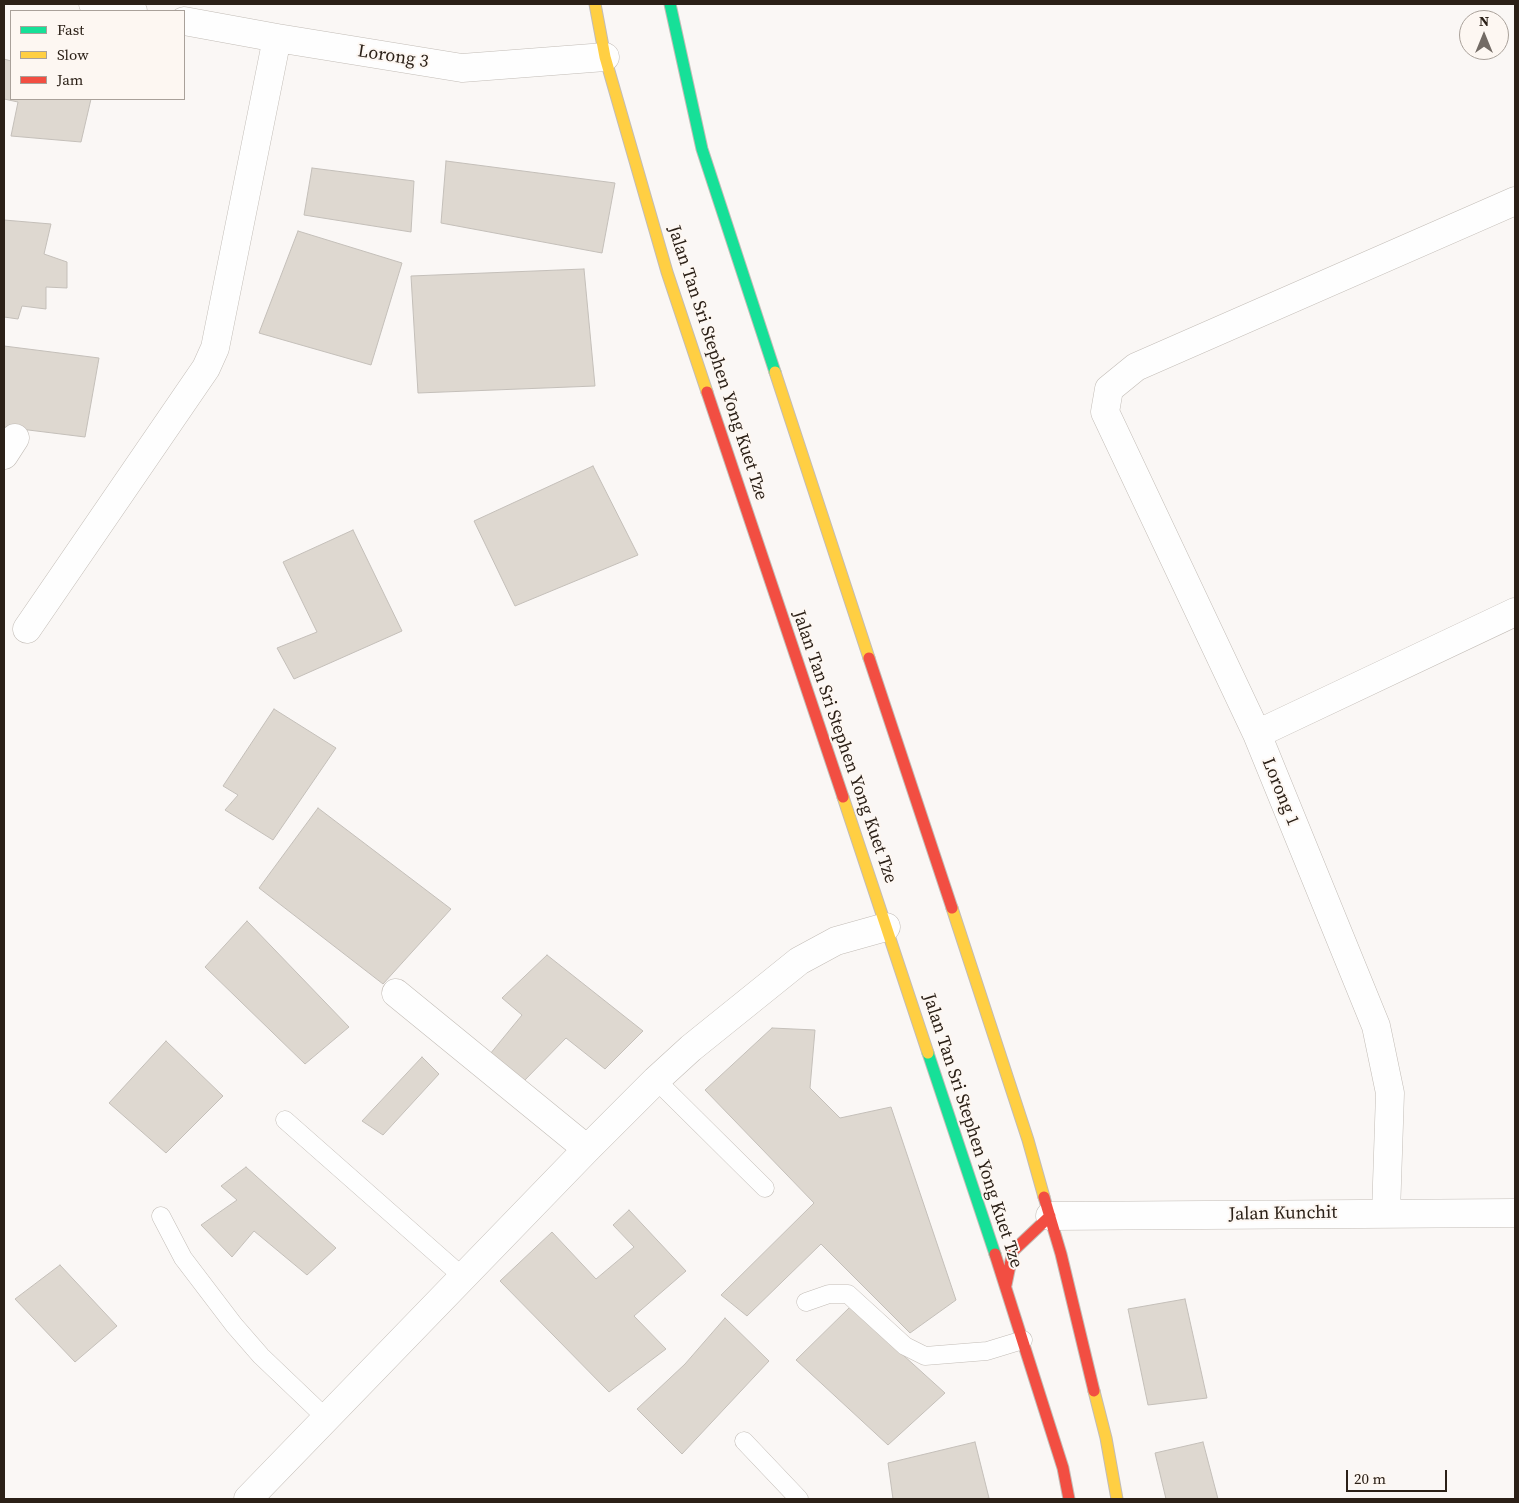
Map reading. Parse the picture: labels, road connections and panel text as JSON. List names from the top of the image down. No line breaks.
{"streets":{"main road":["Jalan Tan Sri Stephen Yong Kuet Tze"],"street":["Lorong 3","Lorong 1","Jalan Kunchit"]},"crossings":[["Lorong 3","Jalan Tan Sri Stephen Yong Kuet Tze"],["Lorong 1","Jalan Kunchit"]],"legend":["Fast","Slow","Jam"],"scale_bar":"20 m","north":"top"}
